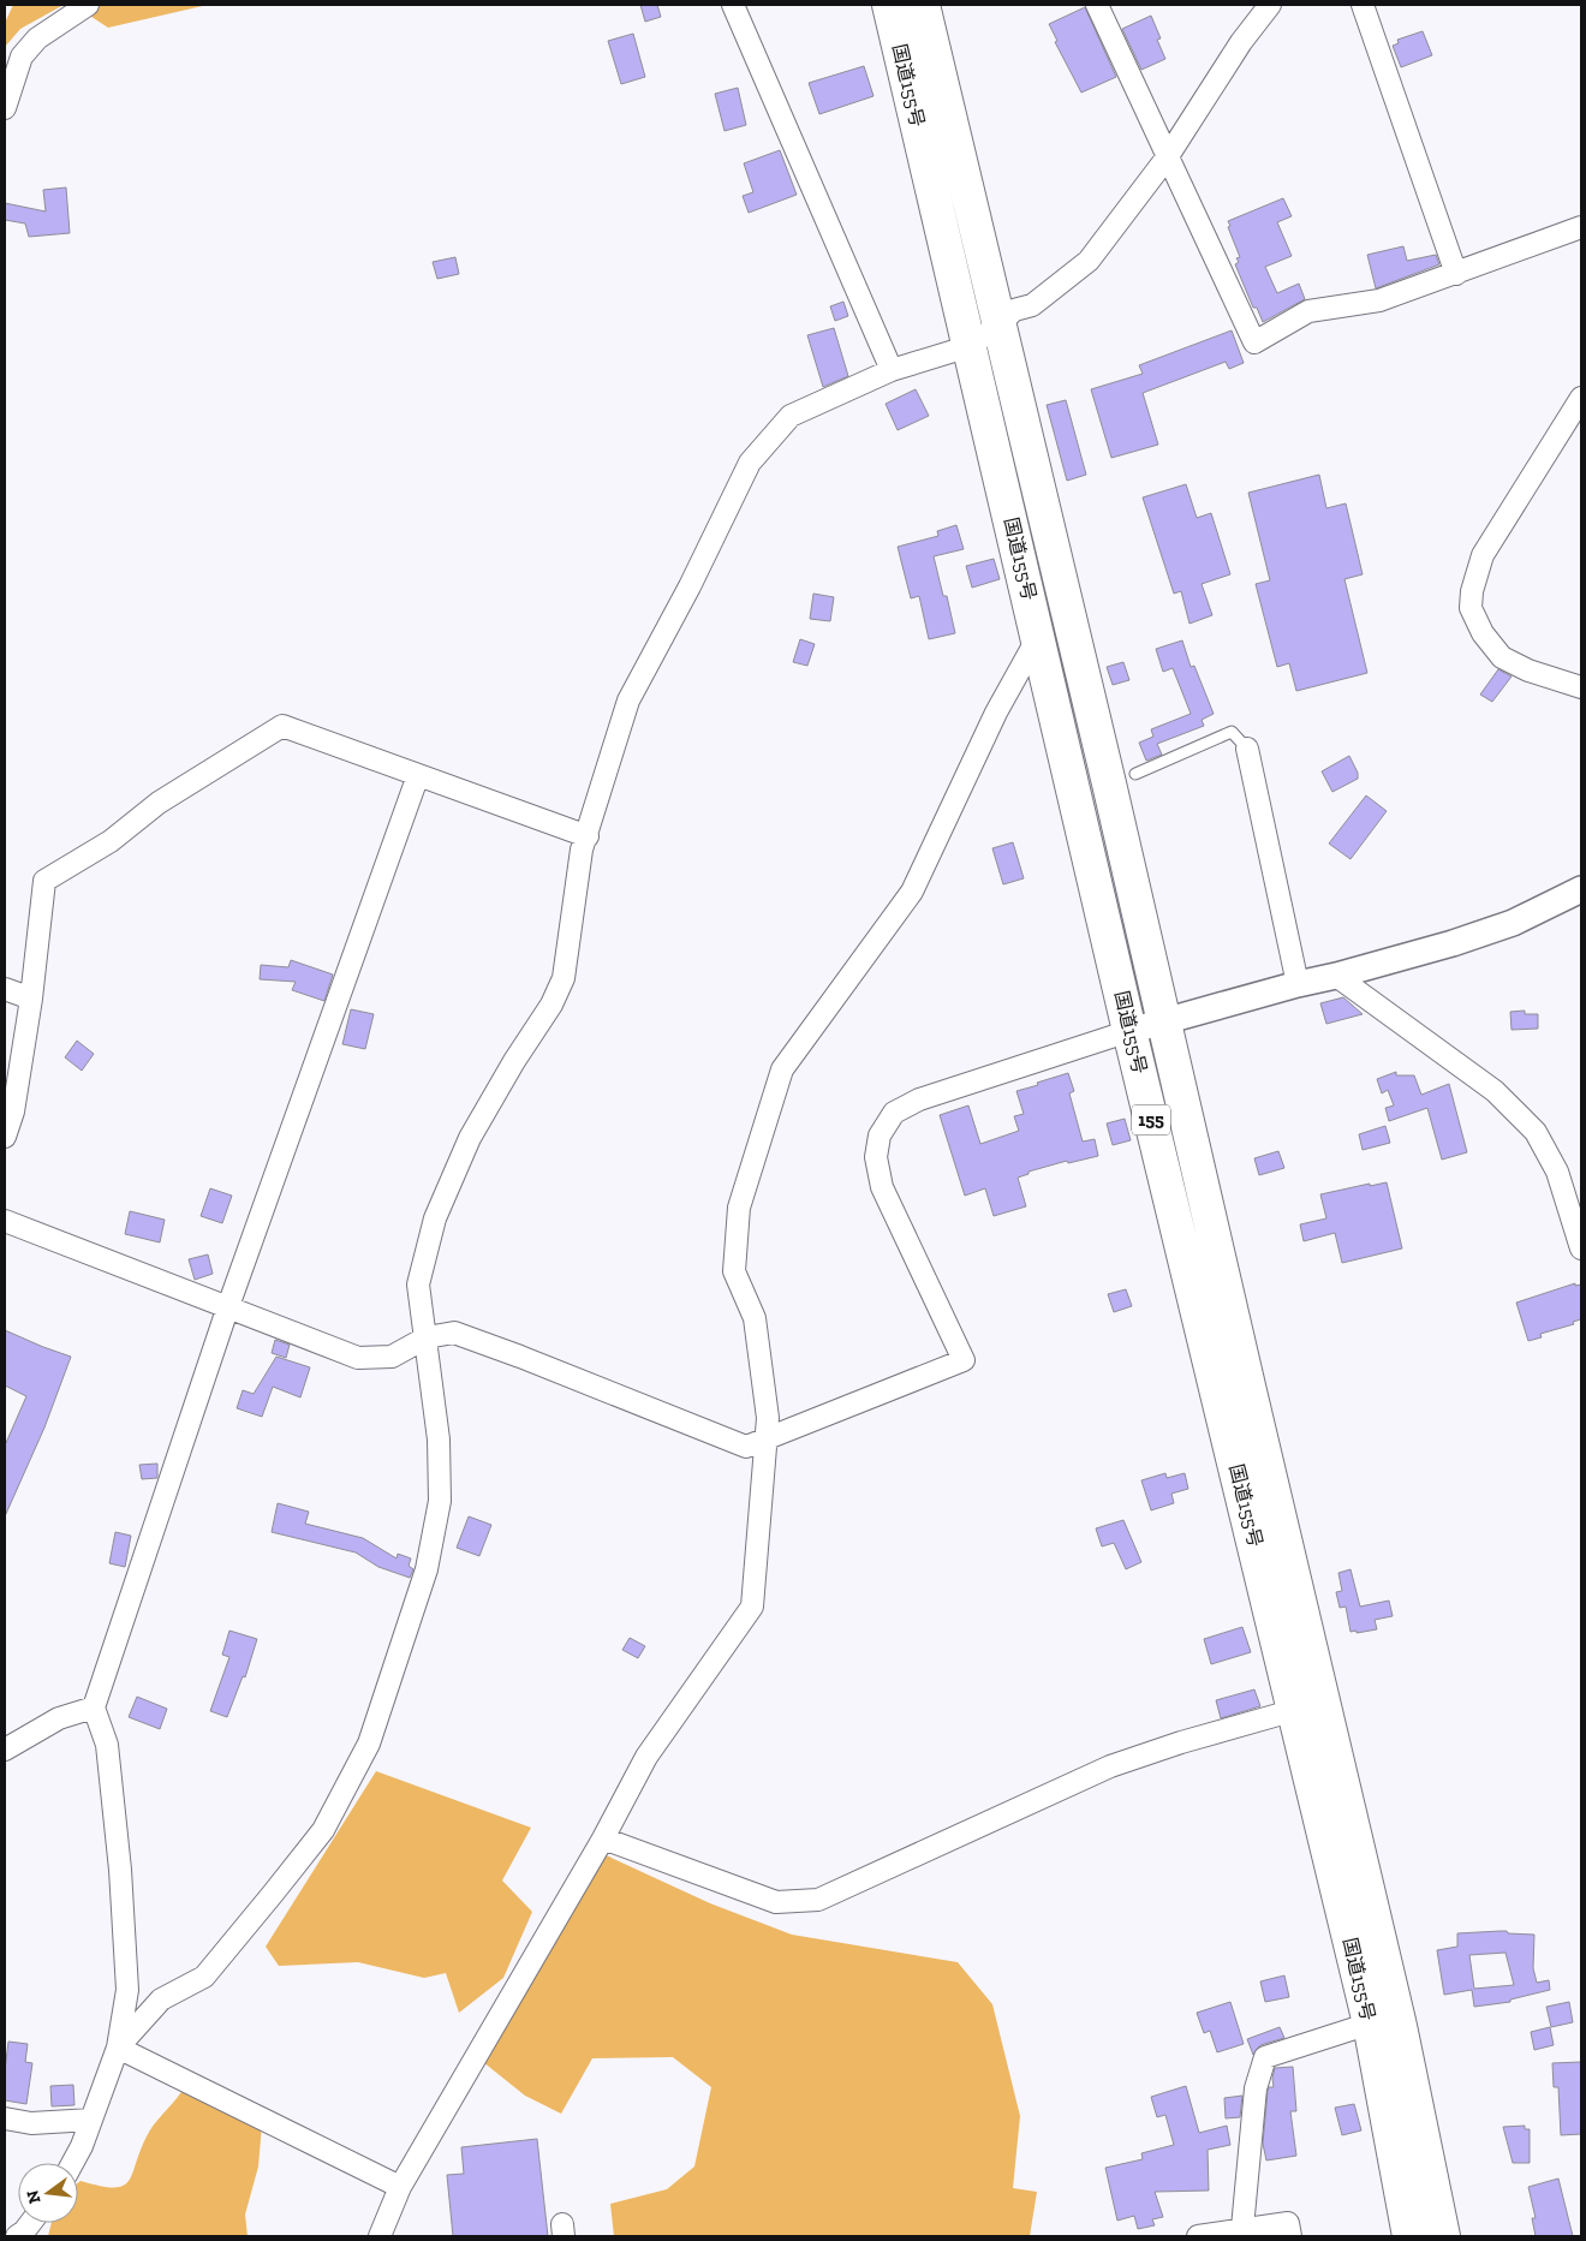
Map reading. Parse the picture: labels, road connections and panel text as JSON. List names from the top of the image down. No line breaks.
{"streets":{"highway":["国道155号","155"]},"north":"left"}
